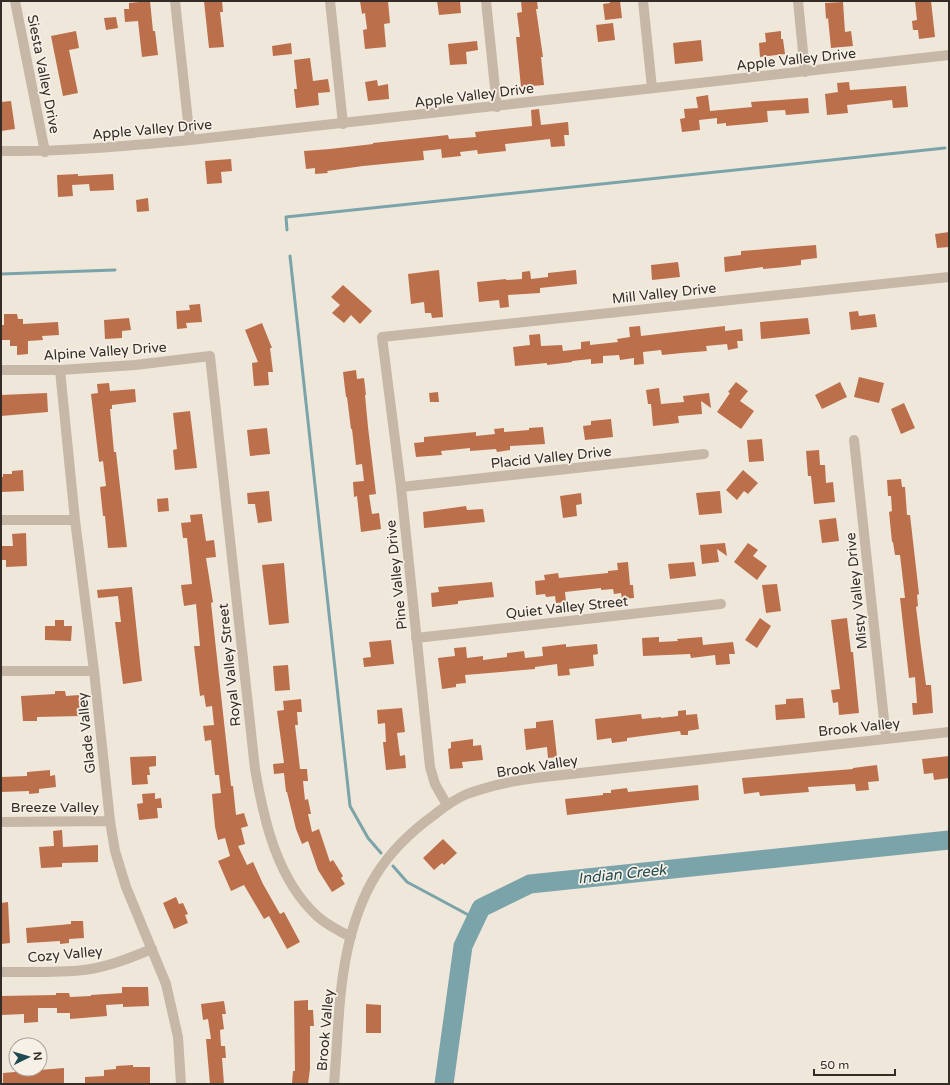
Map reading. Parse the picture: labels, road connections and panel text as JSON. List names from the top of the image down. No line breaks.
{"streets":{"street":["Apple Valley Drive","Siesta Valley Drive","Mill Valley Drive","Alpine Valley Drive","Placid Valley Drive","Pine Valley Drive","Misty Valley Drive","Quiet Valley Street","Royal Valley Street","Brook Valley","Glade Valley","Breeze Valley","Cozy Valley"]},"crossings":[["Apple Valley Drive","Siesta Valley Drive"],["Mill Valley Drive","Pine Valley Drive"],["Alpine Valley Drive","Royal Valley Street"],["Alpine Valley Drive","Glade Valley"],["Placid Valley Drive","Pine Valley Drive"],["Pine Valley Drive","Quiet Valley Street"],["Pine Valley Drive","Brook Valley"],["Misty Valley Drive","Brook Valley"],["Royal Valley Street","Brook Valley"],["Glade Valley","Breeze Valley"],["Glade Valley","Cozy Valley"]],"water":["Indian Creek"],"scale_bar":"50 m","north":"right"}
